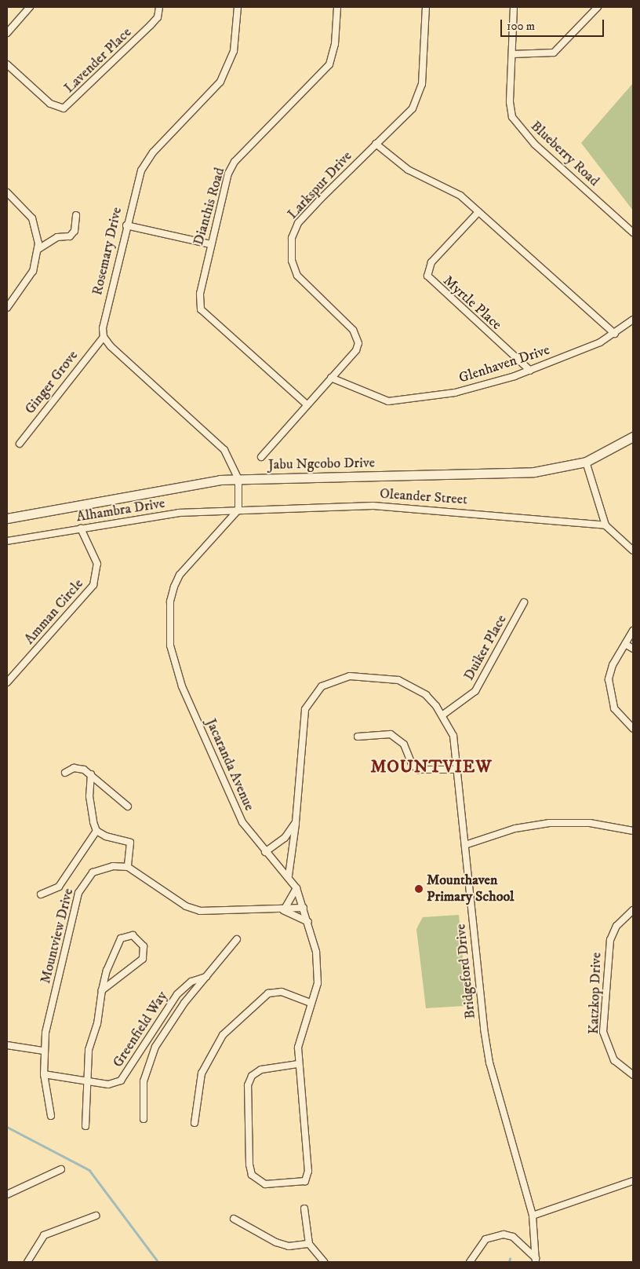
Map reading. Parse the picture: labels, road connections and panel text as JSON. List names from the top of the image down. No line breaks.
{"streets":{"main road":["Jabu Ngcobo Drive"],"street":["Lavender Place","Blueberry Road","Larkspur Drive","Dianthis Road","Rosemary Drive","Myrtle Place","Glenhaven Drive","Ginger Grove","Oleander Street","Alhambra Drive","Amman Circle","Duiker Place","Jacaranda Avenue","Mountview Drive","Bridgeford Drive","Katzkop Drive","Greenfield Way"]},"crossings":[["Larkspur Drive","Dianthis Road"],["Larkspur Drive","Glenhaven Drive"],["Rosemary Drive","Ginger Grove"],["Myrtle Place","Glenhaven Drive"],["Oleander Street","Alhambra Drive"],["Oleander Street","Jacaranda Avenue"],["Alhambra Drive","Amman Circle"],["Alhambra Drive","Jacaranda Avenue"],["Duiker Place","Bridgeford Drive"],["Jacaranda Avenue","Bridgeford Drive"],["Mountview Drive","Greenfield Way"]],"districts":["MOUNTVIEW"],"places":["Mounthaven Primary School"],"scale_bar":"100 m"}
